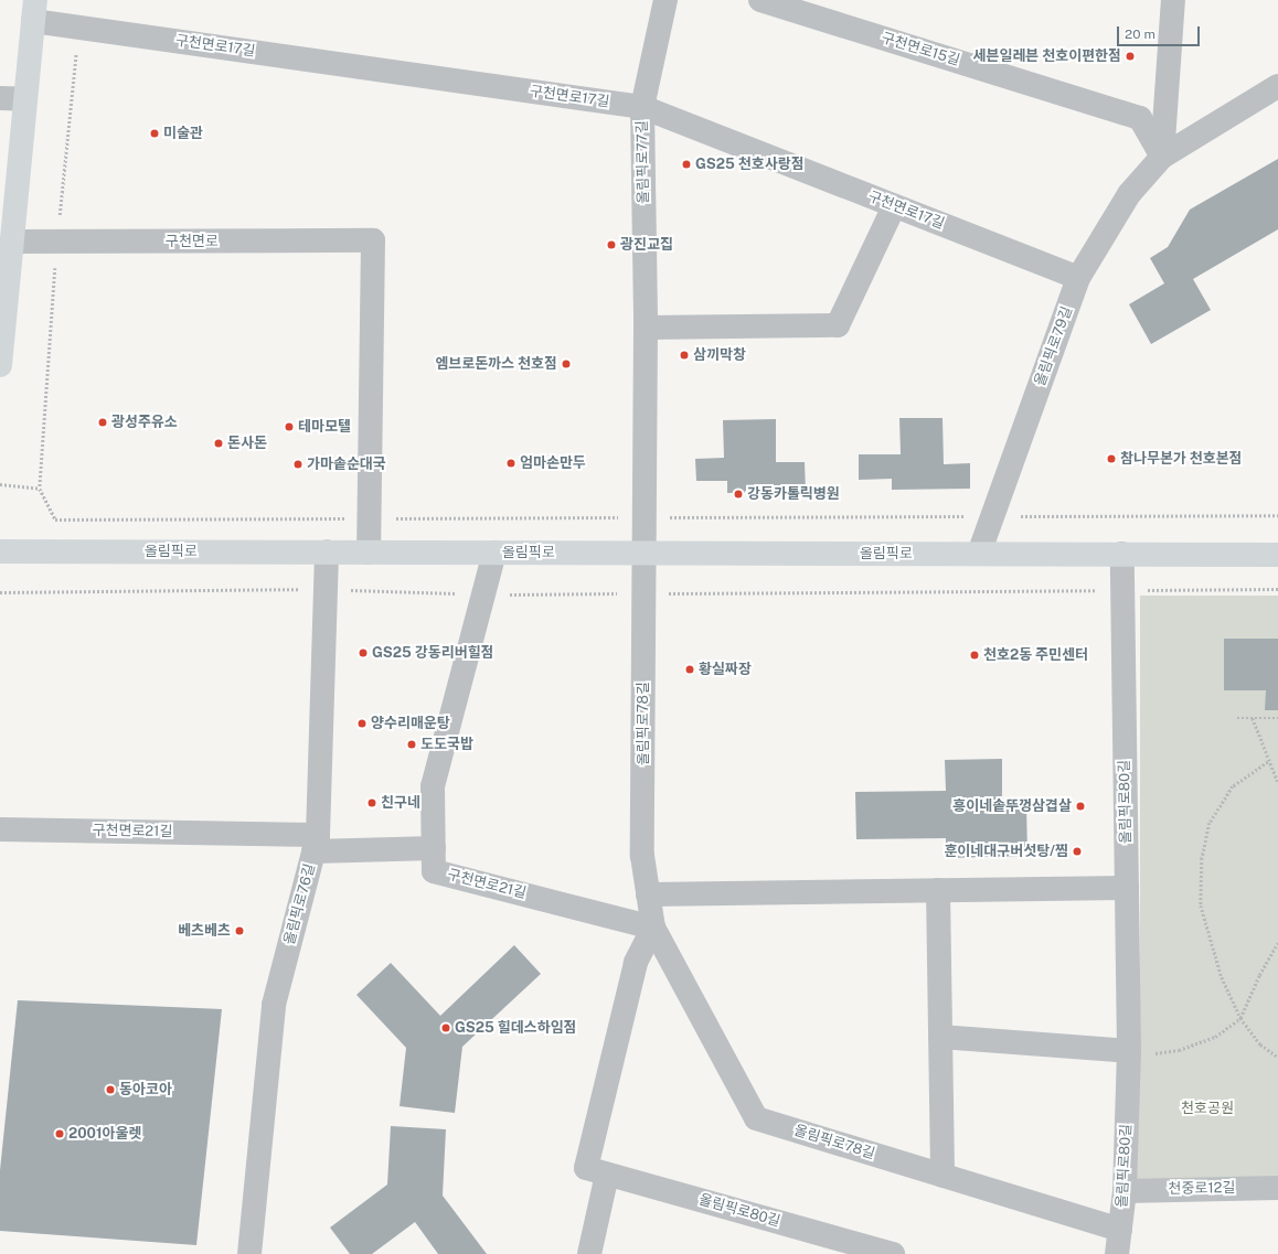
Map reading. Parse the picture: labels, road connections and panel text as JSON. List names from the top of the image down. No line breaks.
{"streets":{"main road":["올림픽로"],"street":["구천면로17길","구천면로15길","올림픽로77길","구천면로","올림픽로79길","올림픽로78길","올림픽로80길","구천면로21길","올림픽로76길","천중로12길"]},"crossings":[["구천면로17길","올림픽로77길"],["구천면로17길","올림픽로79길"],["구천면로15길","올림픽로79길"],["올림픽로77길","올림픽로"],["올림픽로77길","올림픽로78길"],["구천면로","올림픽로"],["올림픽로79길","올림픽로"],["올림픽로","올림픽로78길"],["올림픽로","올림픽로80길"],["올림픽로","구천면로21길"],["올림픽로","올림픽로76길"],["올림픽로78길","올림픽로80길"],["올림픽로78길","구천면로21길"],["올림픽로80길","천중로12길"],["구천면로21길","올림픽로76길"]],"parks":["천호공원"],"places":["세븐일레븐 천호이편한점","미술관","GS25 천호사랑점","광진교집","삼끼막창","엠브로돈까스 천호점","광성주유소","테마모텔","돈사돈","참나무본가 천호본점","엄마손만두","가마솥순대국","강동카톨릭병원","GS25 강동리버힐점","천호2동 주민센터","황실짜장","양수리매운탕","도도국밥","친구네","흥이네솥뚜껑삼겹살","훈이네대구버섯탕/찜","베츠베츠","GS25 힐데스하임점","동아코아","2001아울렛"],"scale_bar":"20 m"}
